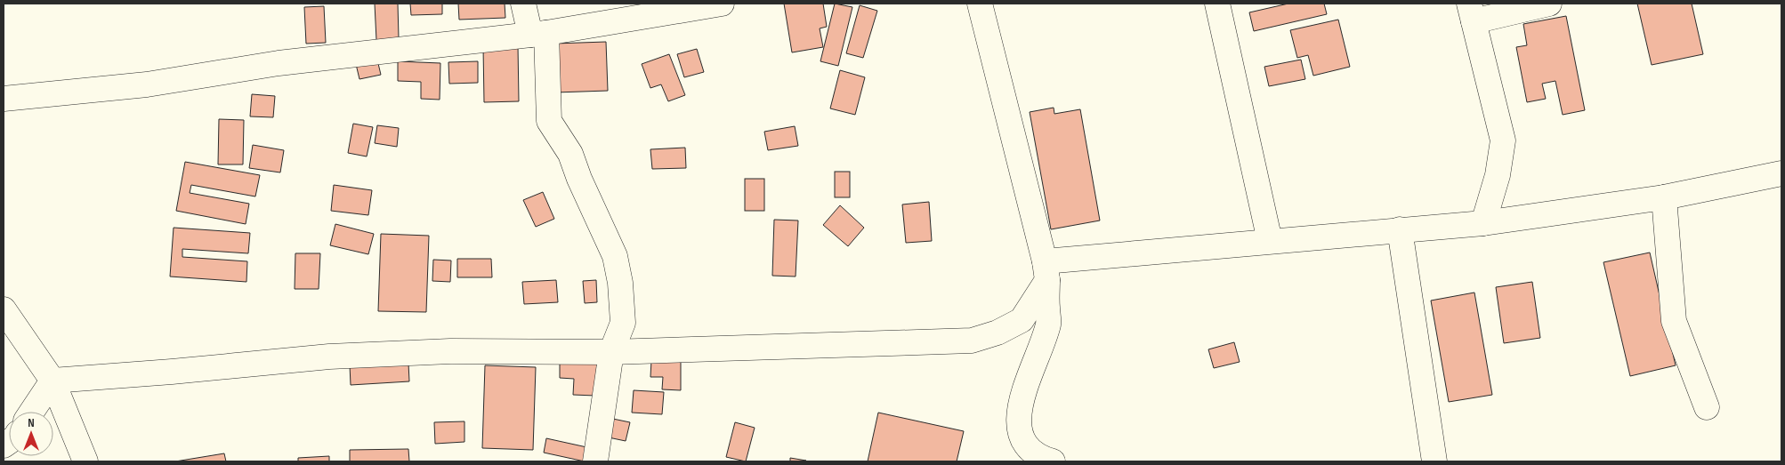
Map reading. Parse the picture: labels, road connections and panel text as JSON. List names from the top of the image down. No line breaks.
{"north":"top"}
